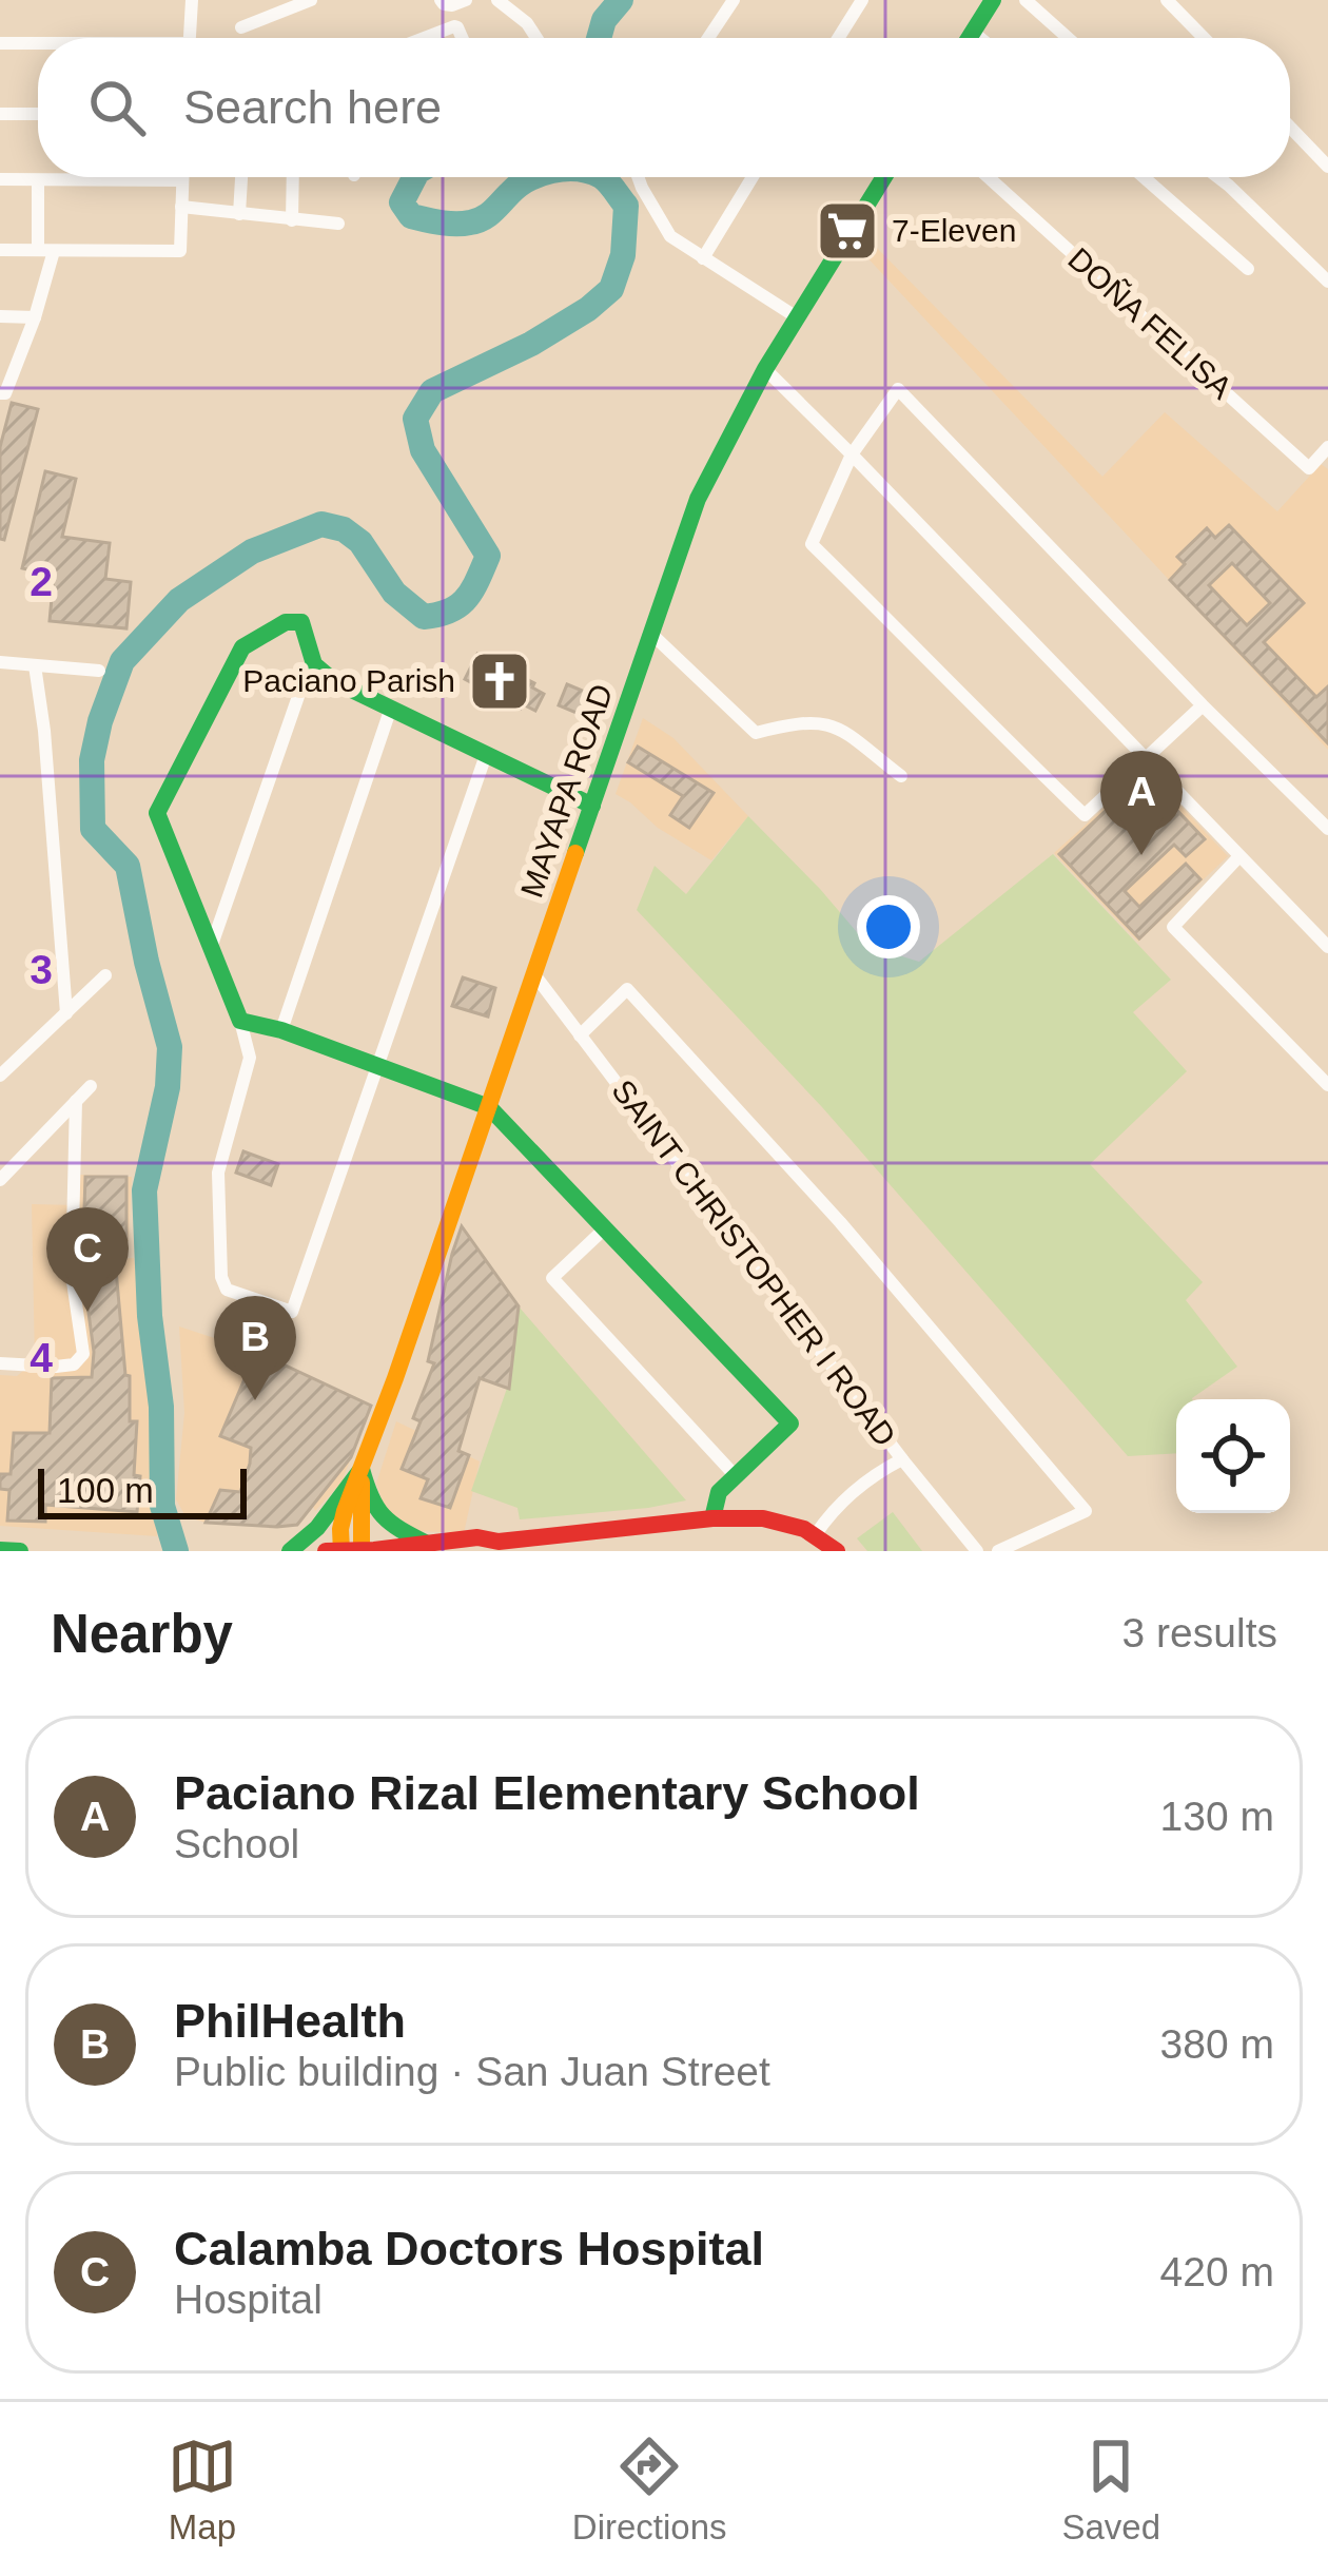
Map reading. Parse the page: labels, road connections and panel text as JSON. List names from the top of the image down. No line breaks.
{"streets":{"main road":["MAYAPA ROAD"],"street":["DOÑA FELISA","SAINT CHRISTOPHER I ROAD"]},"crossings":[["MAYAPA ROAD","SAINT CHRISTOPHER I ROAD"]],"places":{"supermarket":["7-Eleven"],"church":["Paciano Parish"]},"scale_bar":"100 m","page":{"search":"Search here","pins":["A","C","B"],"scale":"100 m","heading":["Nearby","3 results"],"list":[{"mark":"A","name":"Paciano Rizal Elementary School","note":"School","value":"130 m"},{"mark":"B","name":"PhilHealth","note":"Public building · San Juan Street","value":"380 m"},{"mark":"C","name":"Calamba Doctors Hospital","note":"Hospital","value":"420 m"}],"nav":["Map","Directions","Saved"]},"grid":{"rows":["2","3","4"]}}
